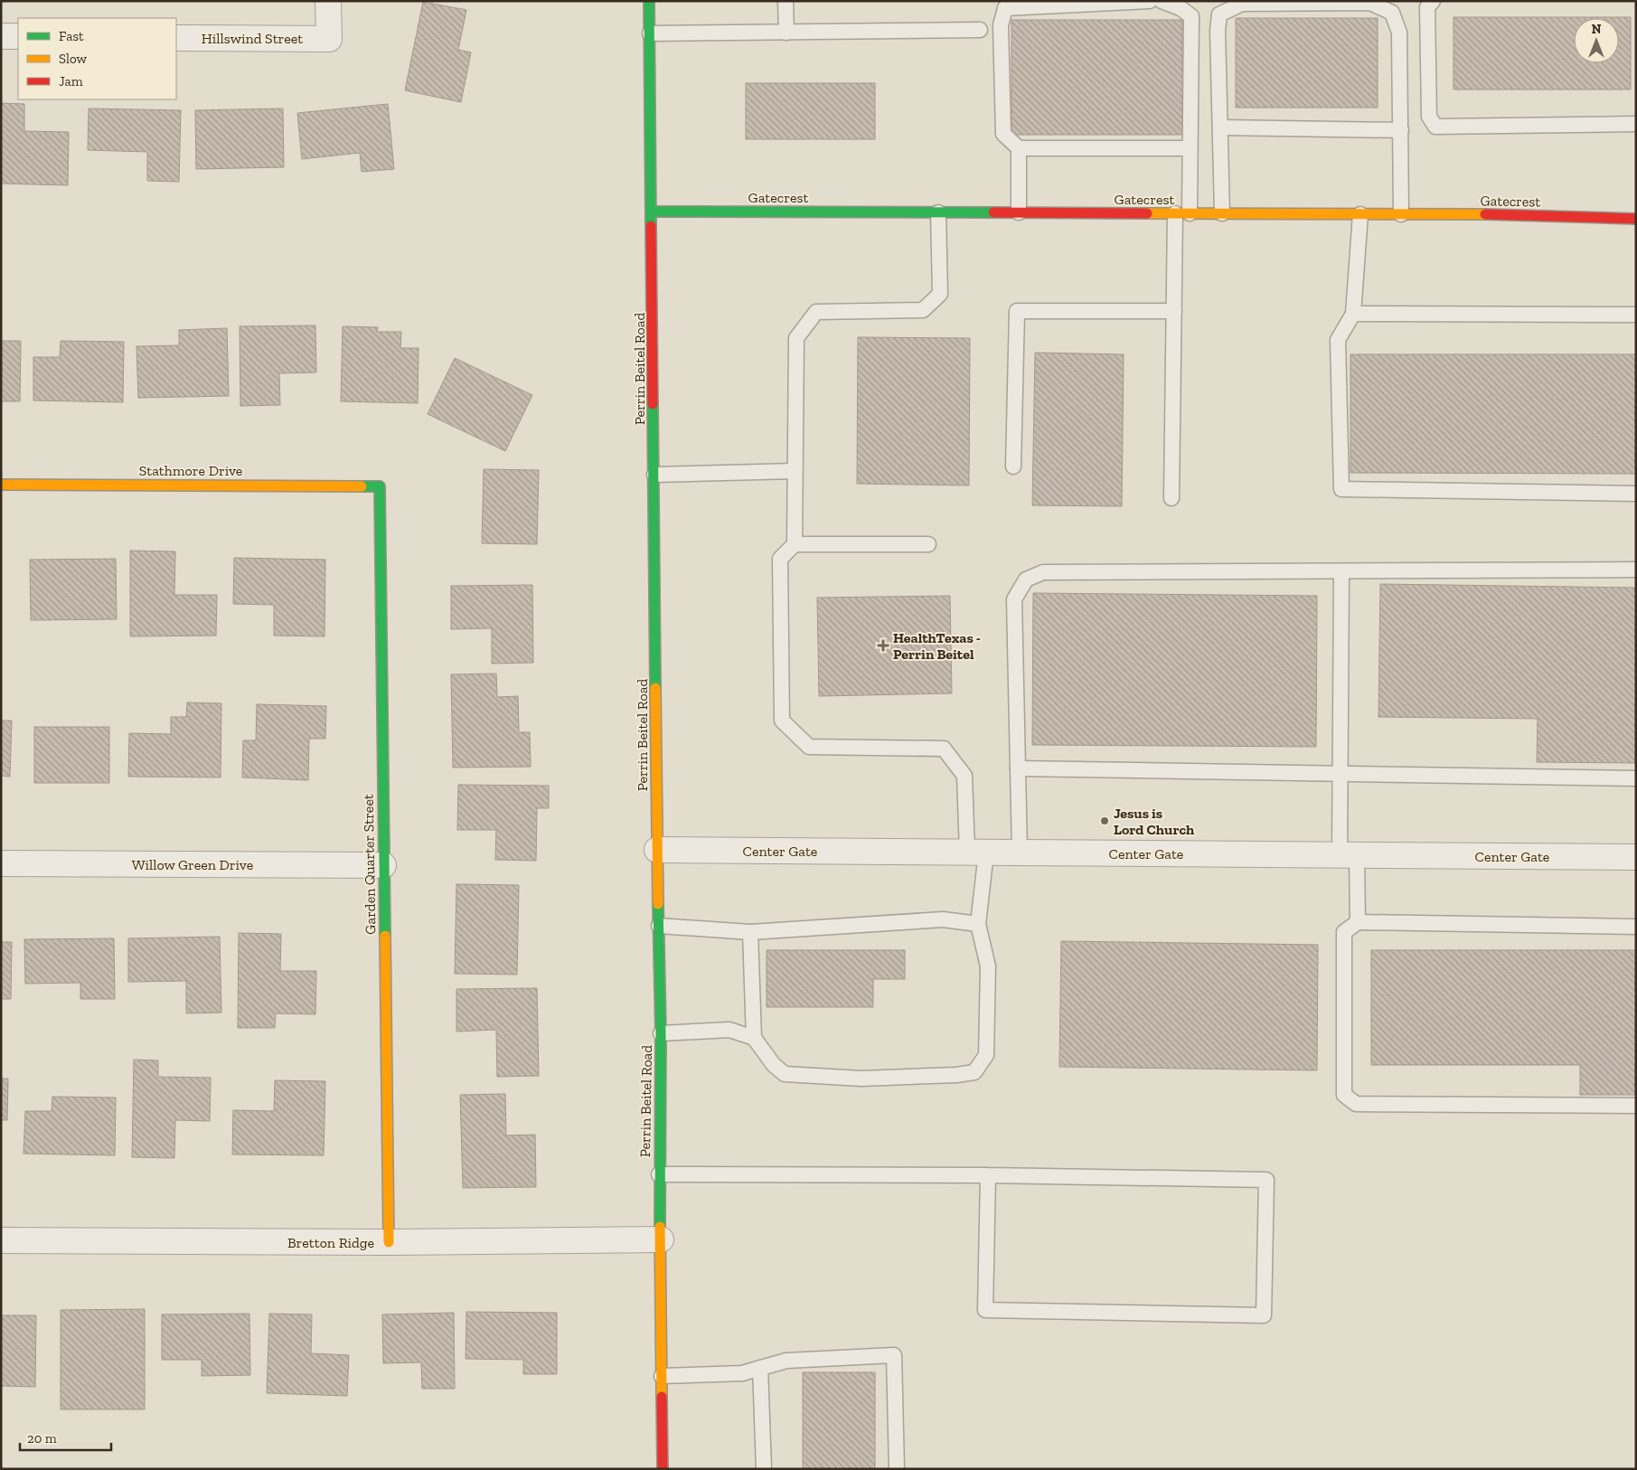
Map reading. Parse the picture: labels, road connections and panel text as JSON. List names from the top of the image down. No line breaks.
{"streets":{"street":["Hillswind Street","Gatecrest","Perrin Beitel Road","Stathmore Drive","Center Gate","Willow Green Drive","Garden Quarter Street","Bretton Ridge"]},"crossings":[["Gatecrest","Perrin Beitel Road"],["Perrin Beitel Road","Center Gate"],["Perrin Beitel Road","Bretton Ridge"],["Stathmore Drive","Garden Quarter Street"],["Willow Green Drive","Garden Quarter Street"],["Garden Quarter Street","Bretton Ridge"]],"places":{"health":["HealthTexas - Perrin Beitel"],"other":["Jesus is Lord Church"]},"legend":["Fast","Slow","Jam"],"scale_bar":"20 m","north":"top"}
